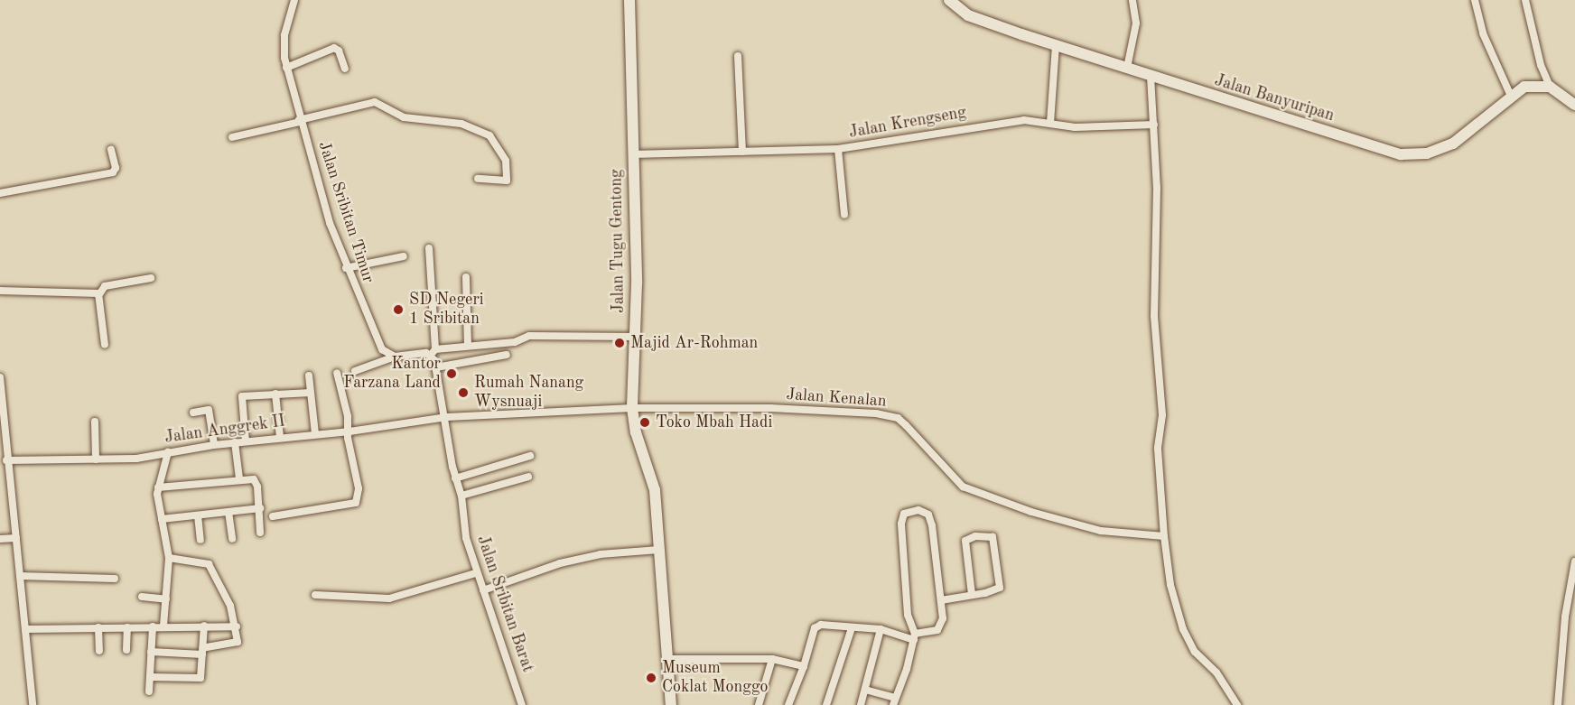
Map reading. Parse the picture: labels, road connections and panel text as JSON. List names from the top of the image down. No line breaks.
{"streets":{"main road":["Jalan Banyuripan","Jalan Tugu Gentong"],"street":["Jalan Krengseng","Jalan Sribitan Timur","Jalan Kenalan","Jalan Anggrek II","Jalan Sribitan Barat"]},"crossings":[["Jalan Krengseng","Jalan Tugu Gentong"],["Jalan Tugu Gentong","Jalan Kenalan"],["Jalan Kenalan","Jalan Anggrek II"],["Jalan Kenalan","Jalan Sribitan Barat"],["Jalan Anggrek II","Jalan Sribitan Barat"]],"places":["SD Negeri 1 Sribitan","Majid Ar-Rohman","Kantor Farzana Land","Rumah Nanang Wysnuaji","Toko Mbah Hadi","Museum Coklat Monggo"]}
